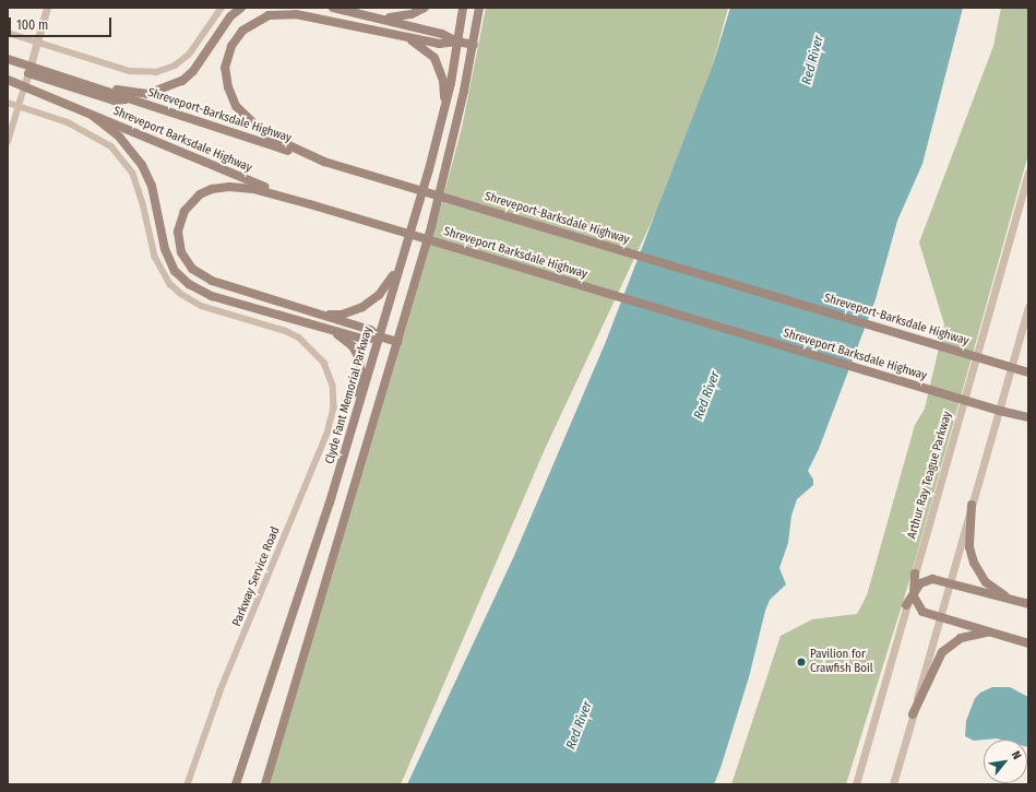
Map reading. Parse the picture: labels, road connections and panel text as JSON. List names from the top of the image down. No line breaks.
{"streets":{"main road":["Shreveport-Barksdale Highway","Shreveport Barksdale Highway","Clyde Fant Memorial Parkway"],"street":["Arthur Ray Teague Parkway","Parkway Service Road"]},"water":["Red River"],"places":["Pavilion for Crawfish Boil"],"scale_bar":"100 m","north":"top right"}
